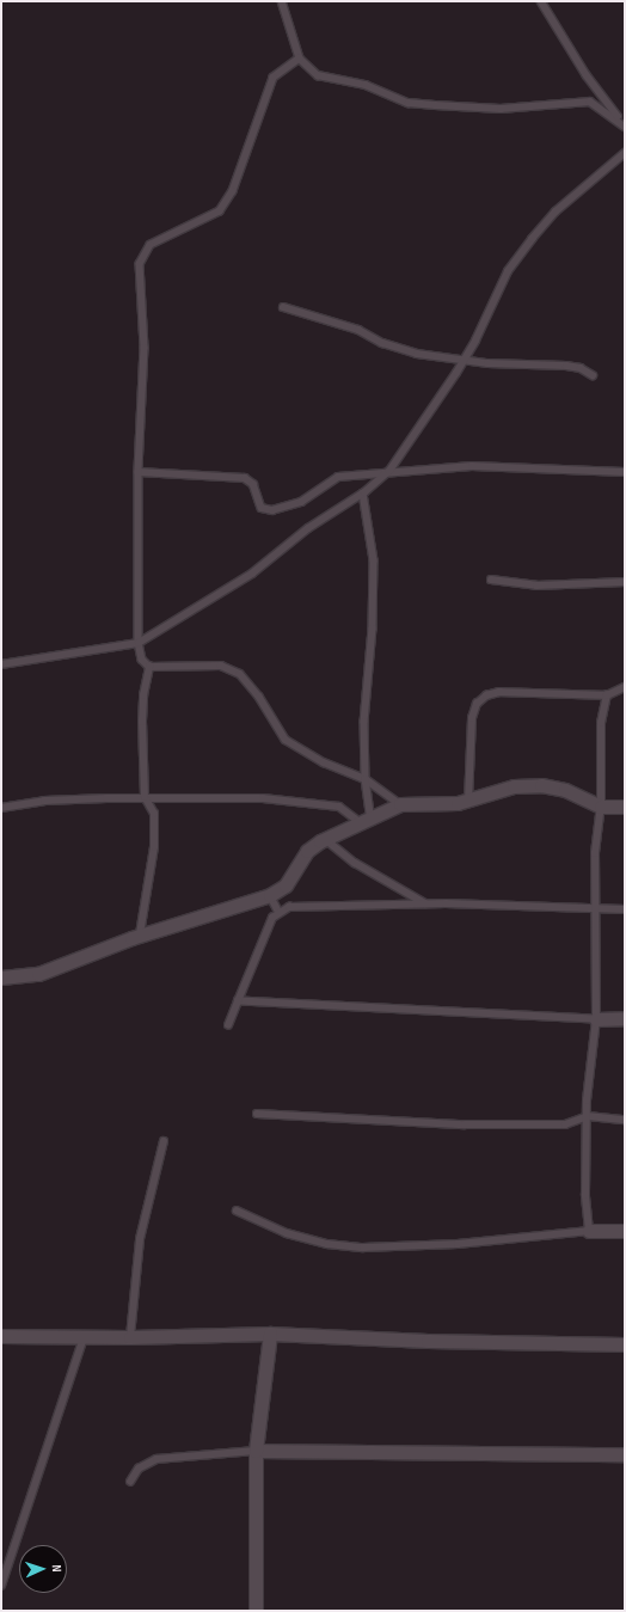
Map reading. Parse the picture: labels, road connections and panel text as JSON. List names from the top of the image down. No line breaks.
{"north":"right"}
